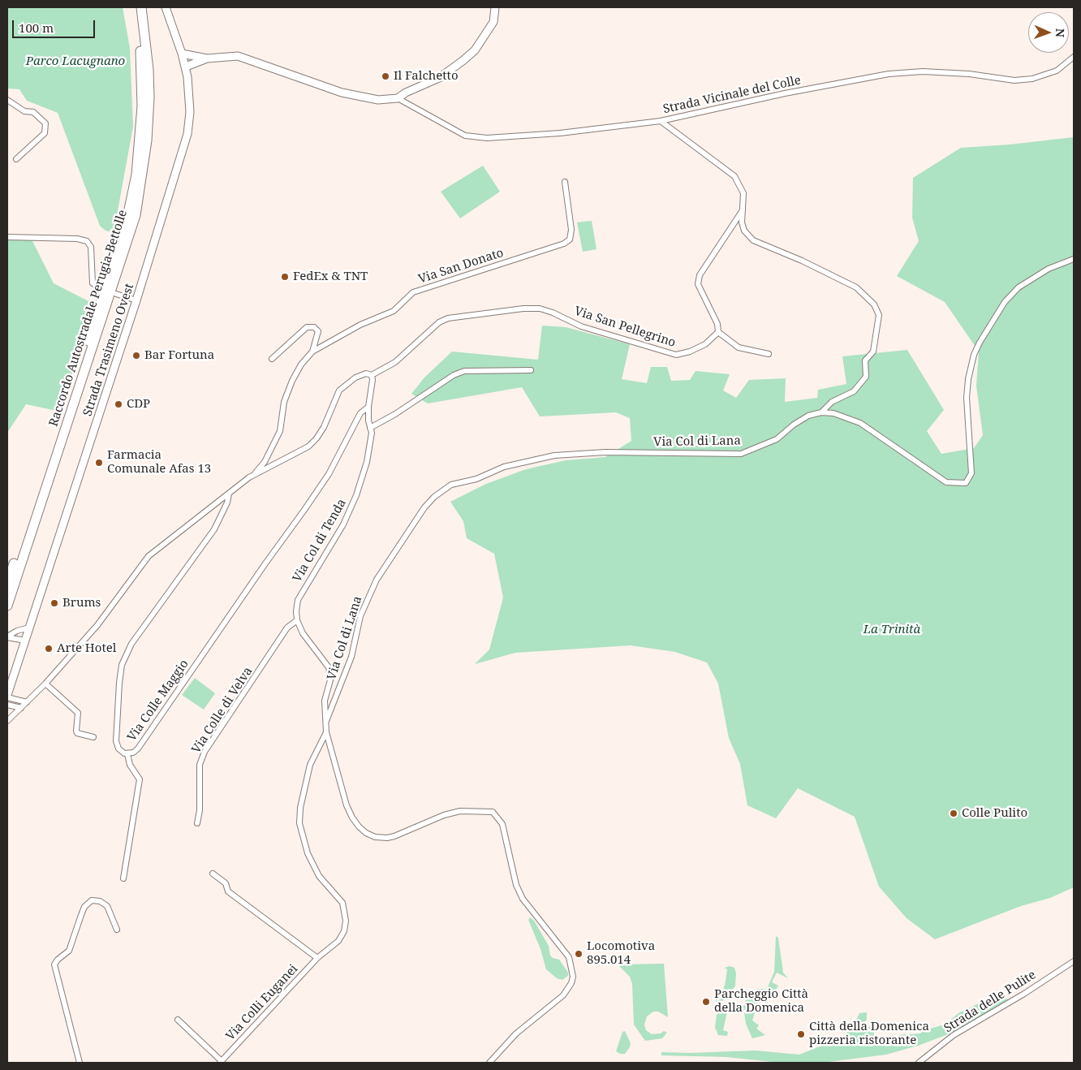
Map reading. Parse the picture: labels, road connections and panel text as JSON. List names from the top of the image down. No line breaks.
{"streets":{"highway":["Raccordo Autostradale Perugia-Bettolle"],"main road":["Strada Trasimeno Ovest"],"street":["Strada Vicinale del Colle","Via San Donato","Via San Pellegrino","Via Col di Lana","Via Col di Tenda","Via Colle Maggio","Via Colle di Velva","Strada delle Pulite","Via Colli Euganei"]},"crossings":[["Via San Pellegrino","Via Col di Tenda"],["Via Col di Lana","Via Col di Tenda"],["Via Col di Tenda","Via Colle Maggio"],["Via Col di Tenda","Via Colle di Velva"],["Via Col di Tenda","Via Colli Euganei"]],"parks":["Parco Lacugnano","La Trinità"],"places":["Il Falchetto","FedEx & TNT","Bar Fortuna","CDP","Farmacia Comunale Afas 13","Brums","Arte Hotel","Colle Pulito","Locomotiva 895.014","Parcheggio Città della Domenica","Città della Domenica pizzeria ristorante"],"scale_bar":"100 m","north":"right"}
